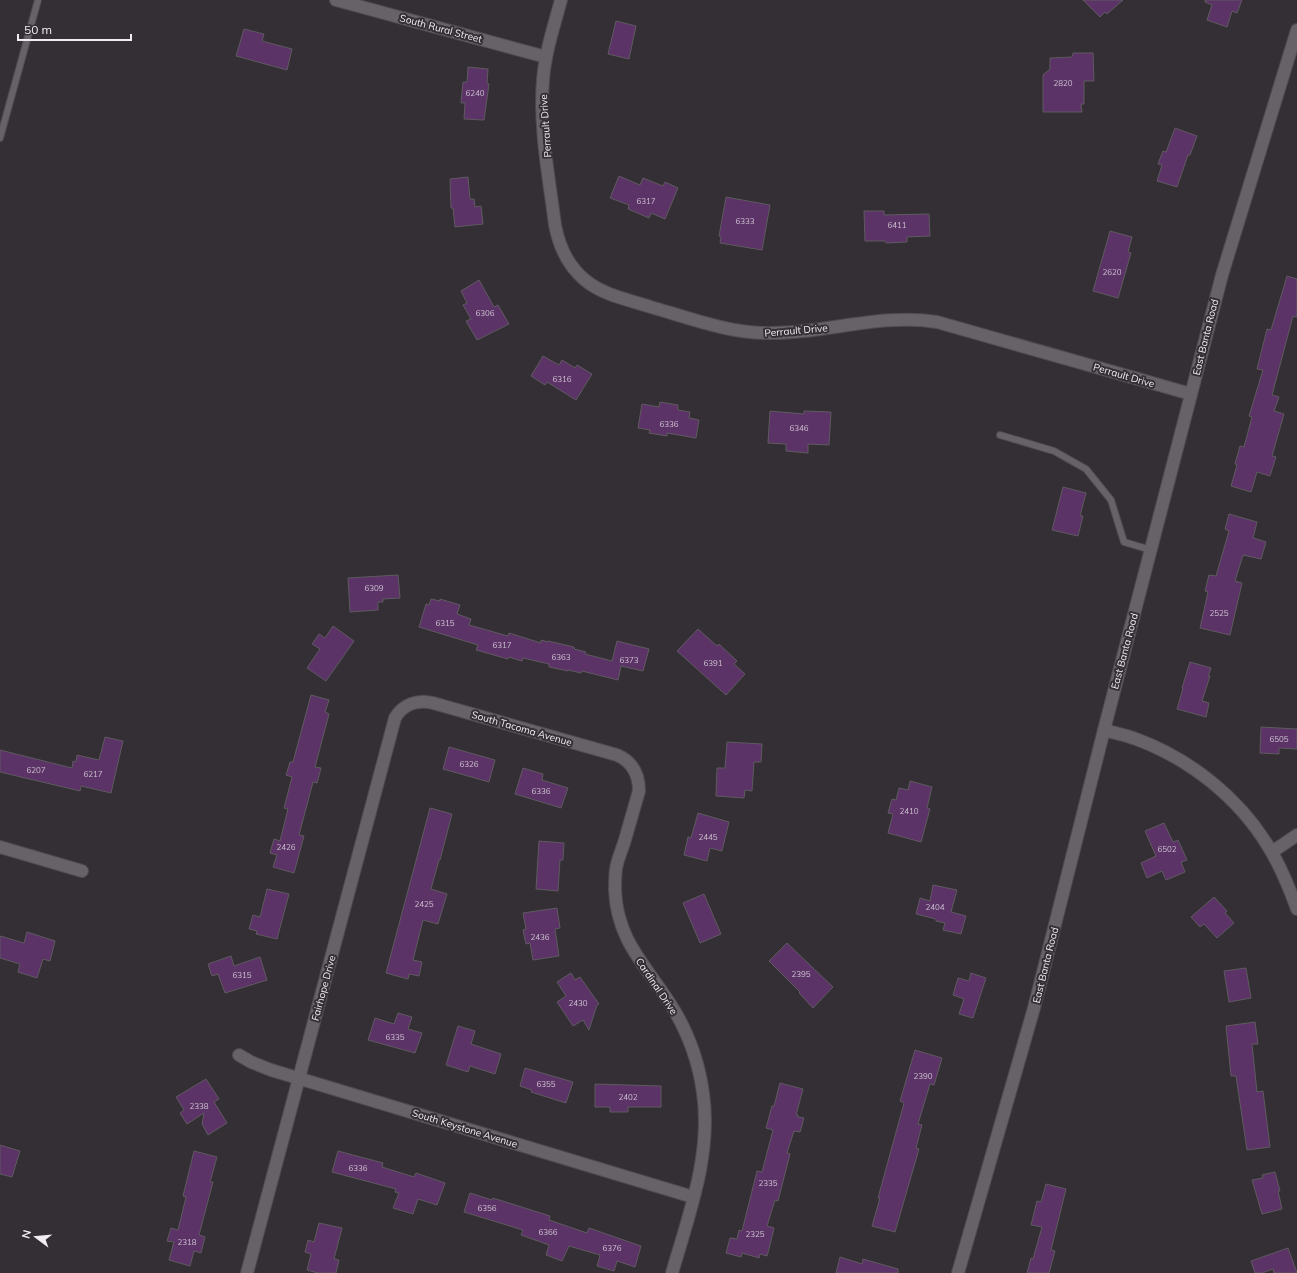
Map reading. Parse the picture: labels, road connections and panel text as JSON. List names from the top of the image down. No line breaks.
{"streets":{"street":["South Rural Street","Perrault Drive","East Banta Road","South Tacoma Avenue","Cardinal Drive","Fairhope Drive","South Keystone Avenue"]},"crossings":[["South Rural Street","Perrault Drive"],["Perrault Drive","East Banta Road"],["South Tacoma Avenue","Cardinal Drive"],["South Tacoma Avenue","Fairhope Drive"],["Cardinal Drive","South Keystone Avenue"],["Fairhope Drive","South Keystone Avenue"]],"house_numbers":["2820","6240","6317","6333","6411","2620","6306","6316","6336","6346","6309","2525","6315","6317","6363","6373","6391","6505","6326","6207","6217","6336","2410","2445","2426","6502","2425","2404","2436","2395","6315","2430","6335","2390","6355","2402","2338","6336","2335","6356","6366","2325","2318","6376"],"scale_bar":"50 m","north":"left"}
